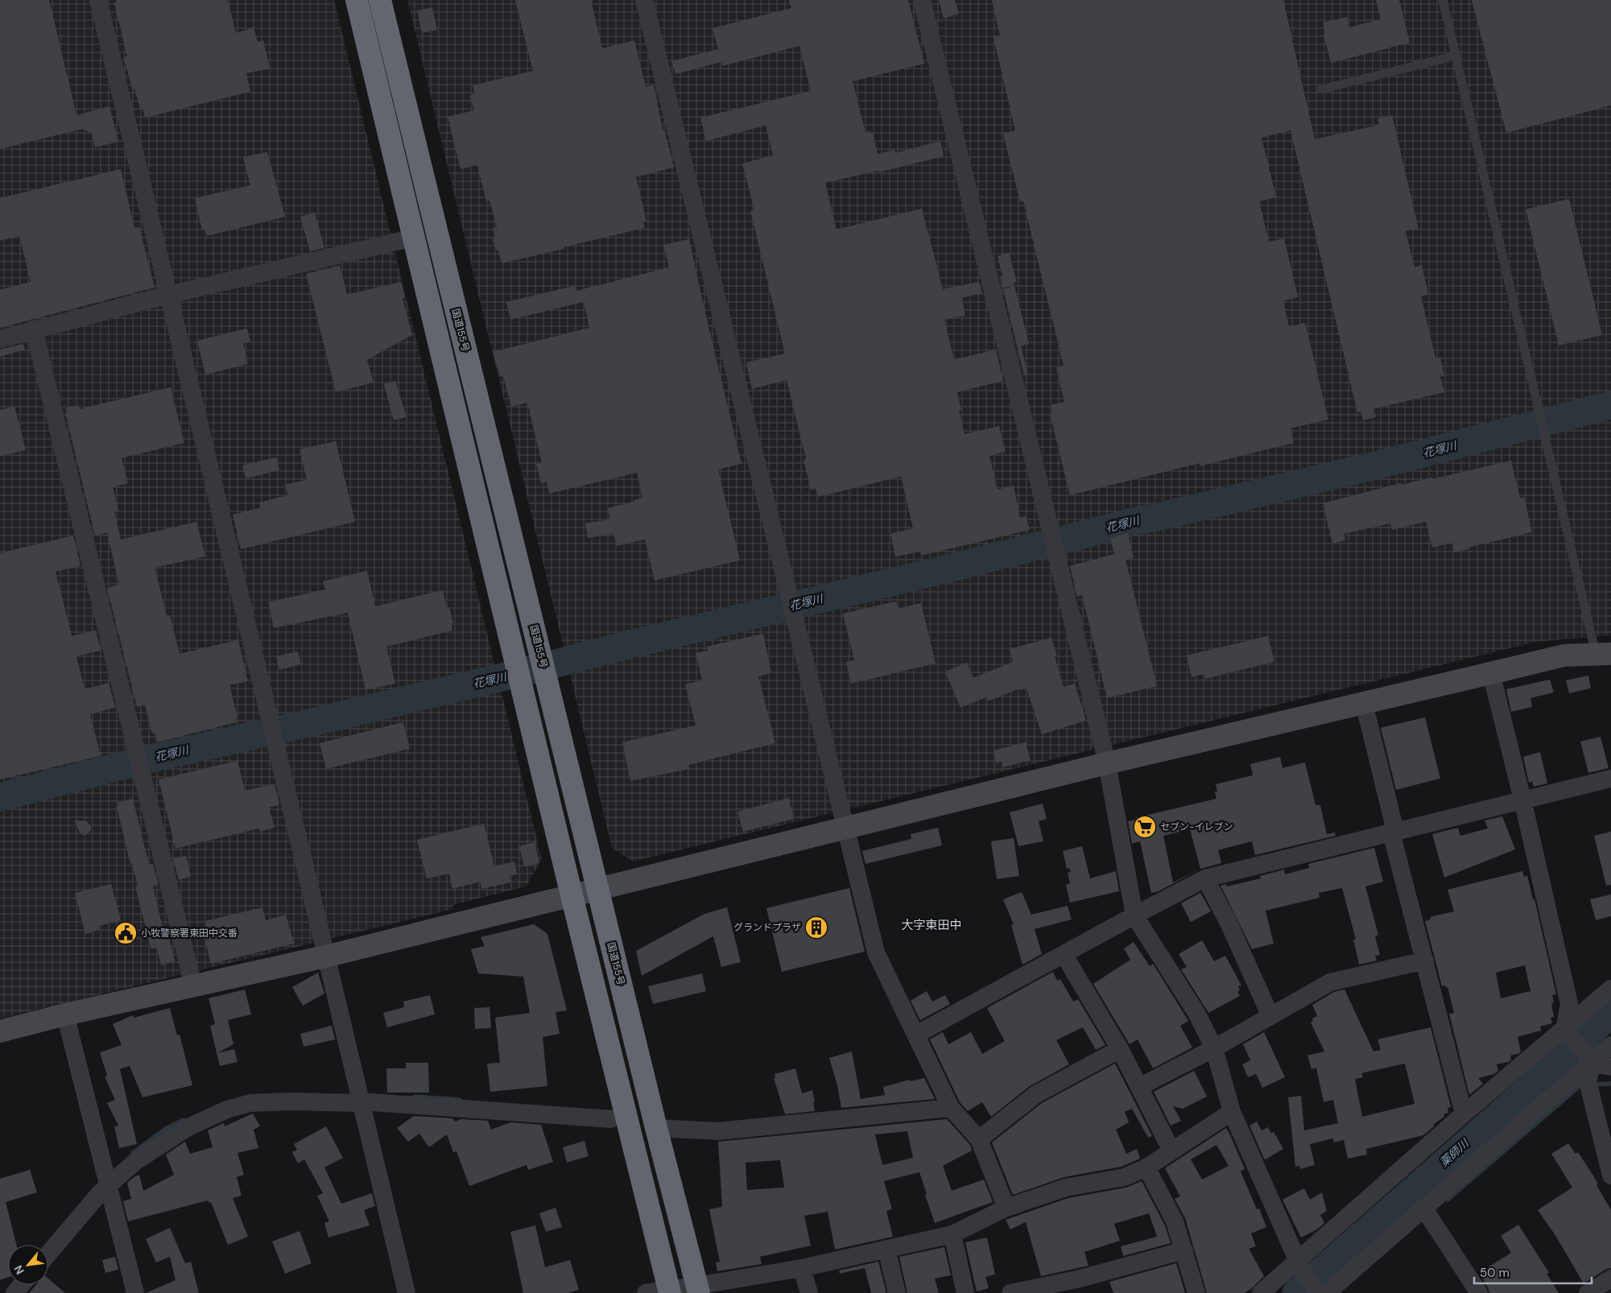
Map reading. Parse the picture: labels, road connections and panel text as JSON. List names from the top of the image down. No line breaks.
{"streets":{"highway":["国道155号"]},"districts":["大字東田中"],"water":["花塚川","薬師川"],"places":{"supermarket":["セブン-イレブン"],"building":["グランドプラザ"],"public building":["小牧警察署東田中交番"]},"scale_bar":"50 m","north":"bottom left"}
